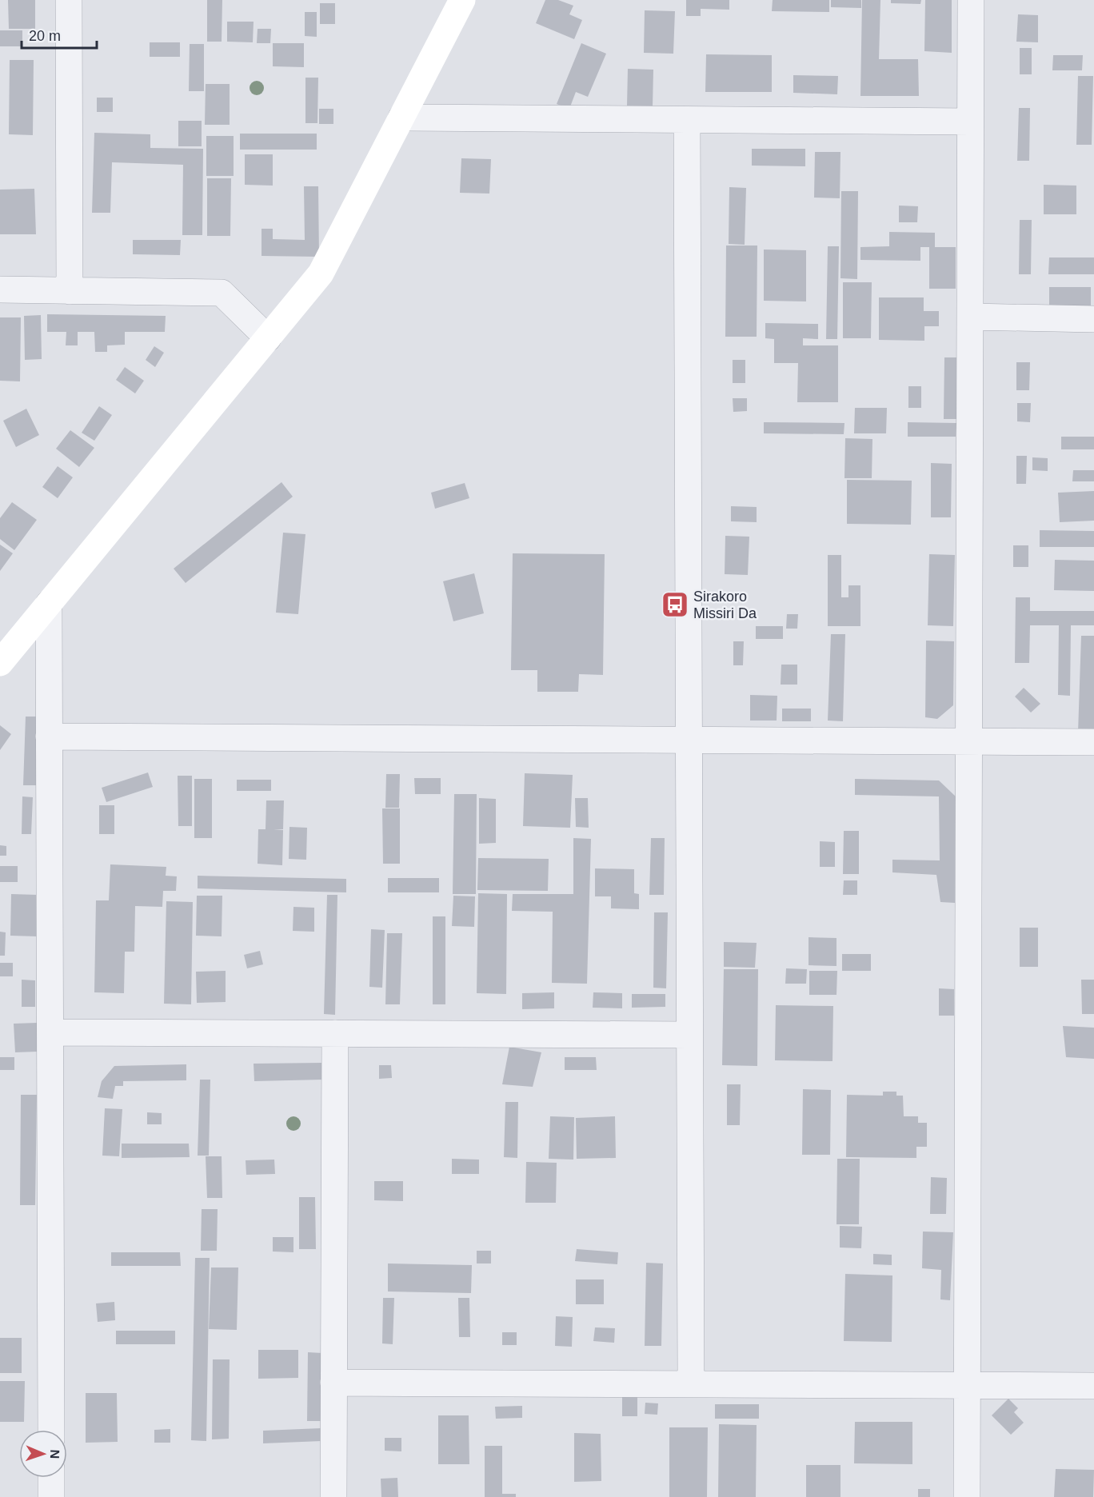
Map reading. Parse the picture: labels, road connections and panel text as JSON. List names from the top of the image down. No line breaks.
{"places":{"bus stop":["Sirakoro Missiri Da"]},"scale_bar":"20 m","north":"right"}
